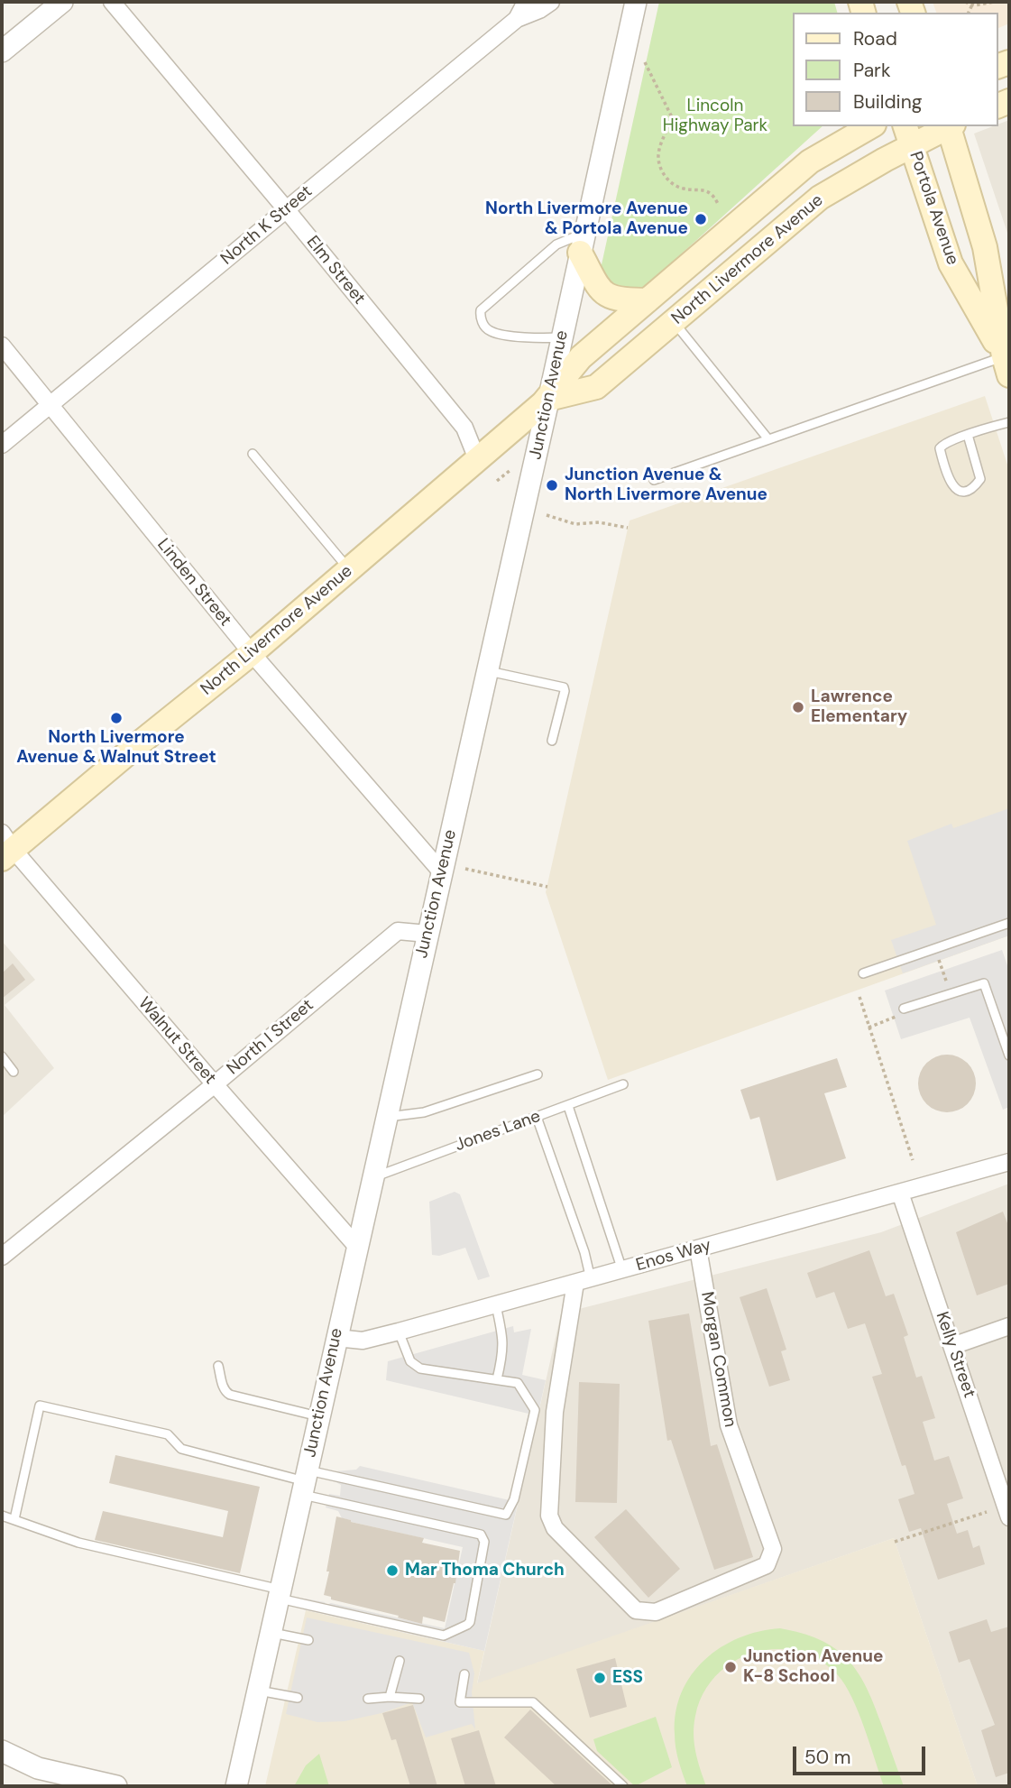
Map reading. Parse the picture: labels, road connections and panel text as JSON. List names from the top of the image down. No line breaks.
{"streets":{"main road":["Portola Avenue","North Livermore Avenue"],"street":["North K Street","Elm Street","Junction Avenue","Linden Street","North I Street","Walnut Street","Enos Way","Kelly Street","Morgan Common"],"lane":["Jones Lane"]},"crossings":[["Portola Avenue","North Livermore Avenue"],["North K Street","Elm Street"],["North K Street","Linden Street"],["North Livermore Avenue","Elm Street"],["North Livermore Avenue","Junction Avenue"],["North Livermore Avenue","Linden Street"],["North Livermore Avenue","Walnut Street"],["Junction Avenue","Linden Street"],["Junction Avenue","North I Street"],["Junction Avenue","Walnut Street"],["Junction Avenue","Jones Lane"],["Junction Avenue","Enos Way"],["North I Street","Walnut Street"],["Enos Way","Kelly Street"],["Enos Way","Morgan Common"]],"parks":["Lincoln Highway Park"],"places":["North Livermore Avenue & Portola Avenue","Junction Avenue & North Livermore Avenue","Lawrence Elementary","North Livermore Avenue & Walnut Street","Mar Thoma Church","Junction Avenue K-8 School","ESS"],"legend":["Road","Park","Building"],"scale_bar":"50 m"}
